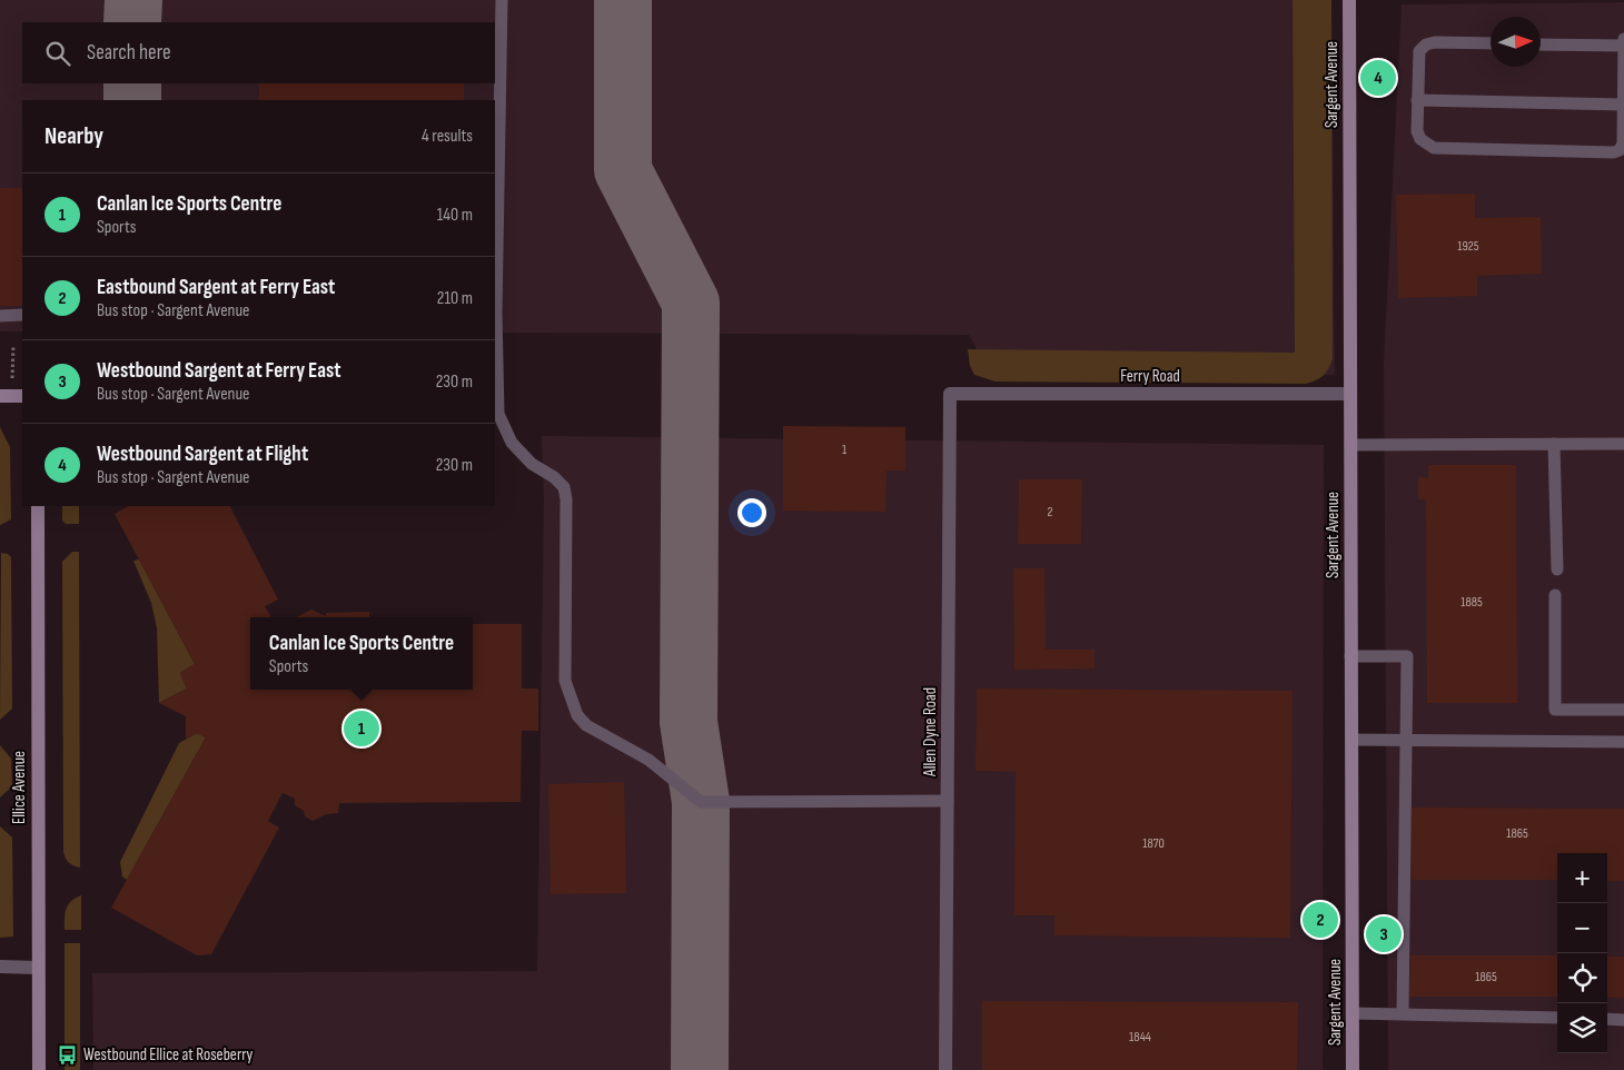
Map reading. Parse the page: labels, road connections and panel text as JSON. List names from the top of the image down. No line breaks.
{"streets":{"street":["Sargent Avenue","Ferry Road","Allen Dyne Road","Ellice Avenue"]},"crossings":[["Sargent Avenue","Ferry Road"],["Ferry Road","Allen Dyne Road"]],"places":{"bus stop":["Westbound Ellice at Roseberry"]},"house_numbers":["1925","1","2","1885","1865","1870","1865","1844"],"north":"right","page":{"search":"Search here","pins":["4","1","2","3"],"heading":["Nearby","4 results"],"list":[{"mark":"1","name":"Canlan Ice Sports Centre","note":"Sports","value":"140 m"},{"mark":"2","name":"Eastbound Sargent at Ferry East","note":"Bus stop · Sargent Avenue","value":"210 m"},{"mark":"3","name":"Westbound Sargent at Ferry East","note":"Bus stop · Sargent Avenue","value":"230 m"},{"mark":"4","name":"Westbound Sargent at Flight","note":"Bus stop · Sargent Avenue","value":"230 m"}],"popup":["Canlan Ice Sports Centre","Sports"],"map_buttons":["+","−"]}}
